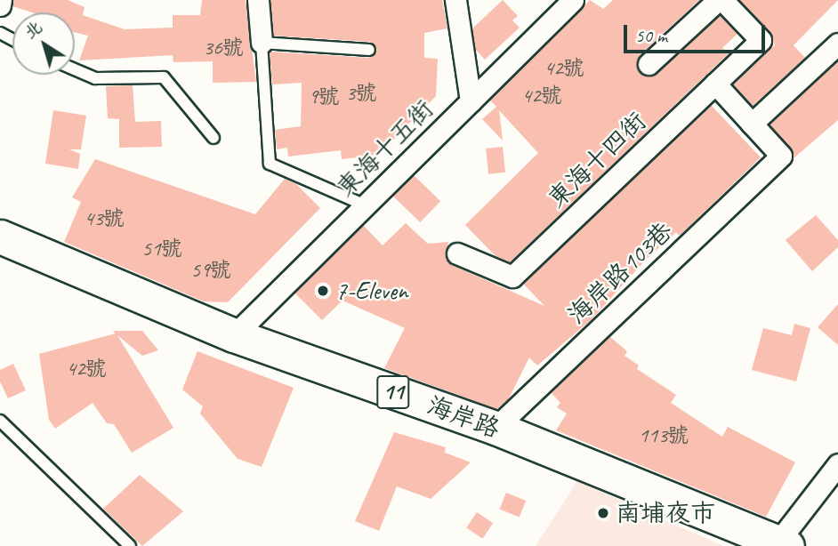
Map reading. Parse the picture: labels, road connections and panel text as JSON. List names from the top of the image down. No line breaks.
{"streets":{"main road":["11","海岸路"],"street":["東海十五街","東海十四街","海岸路103巷"]},"crossings":[["東海十五街","海岸路"],["海岸路103巷","海岸路"]],"places":["7-Eleven","南埔夜市"],"house_numbers":["36號","42號","3號","42號","9號","43號","51號","59號","42號","113號"],"scale_bar":"50 m","north":"top left"}
